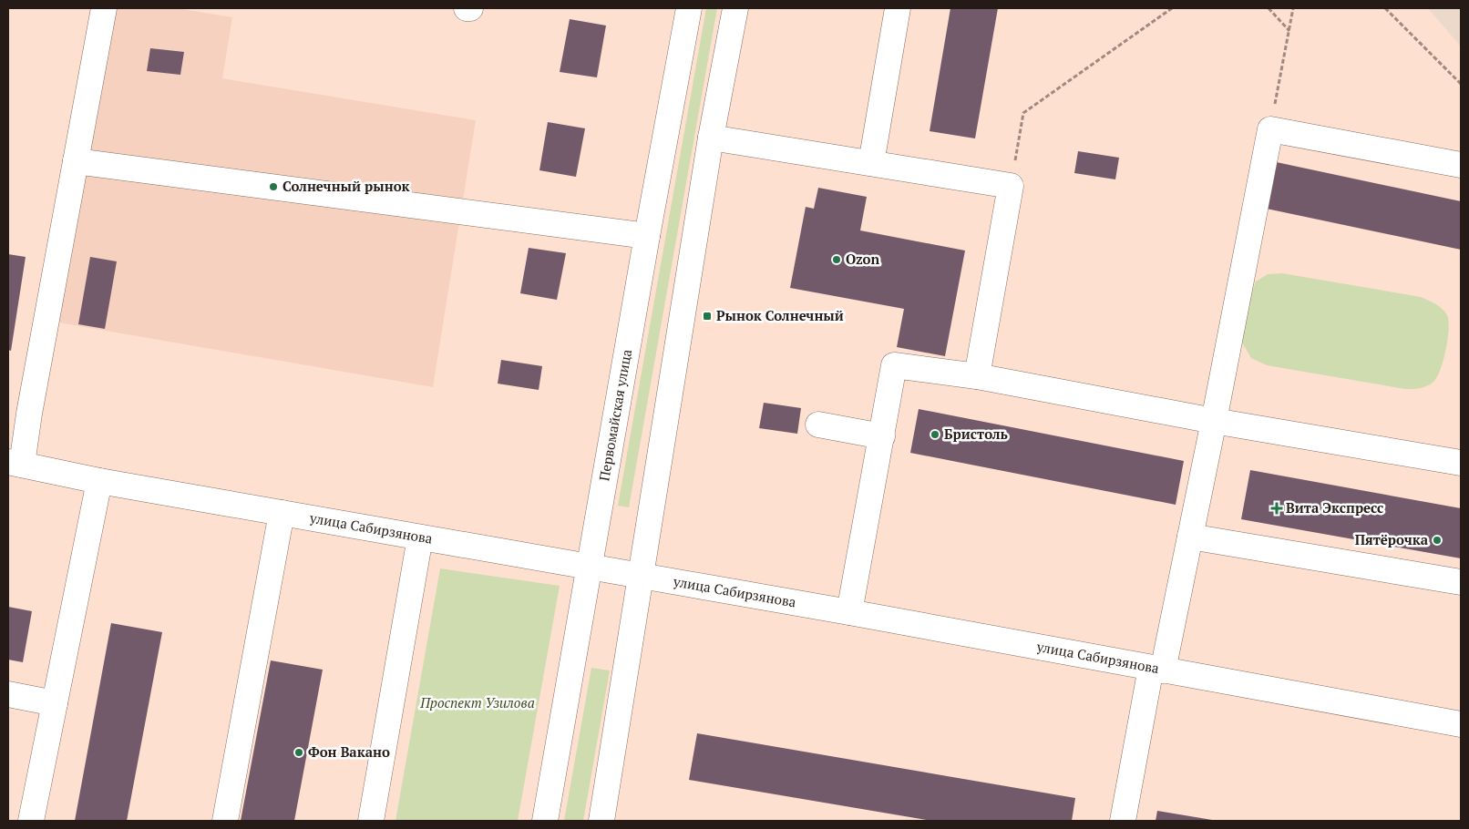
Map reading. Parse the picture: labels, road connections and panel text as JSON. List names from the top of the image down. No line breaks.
{"streets":{"street":["Первомайская улица","улица Сабирзянова"]},"crossings":[["Первомайская улица","улица Сабирзянова"]],"parks":["Проспект Узилова"],"places":{"other":["Солнечный рынок","Ozon","Бристоль","Пятёрочка","Фон Вакано"],"transit":["Рынок Солнечный"],"health":["Вита Экспресс"]}}
